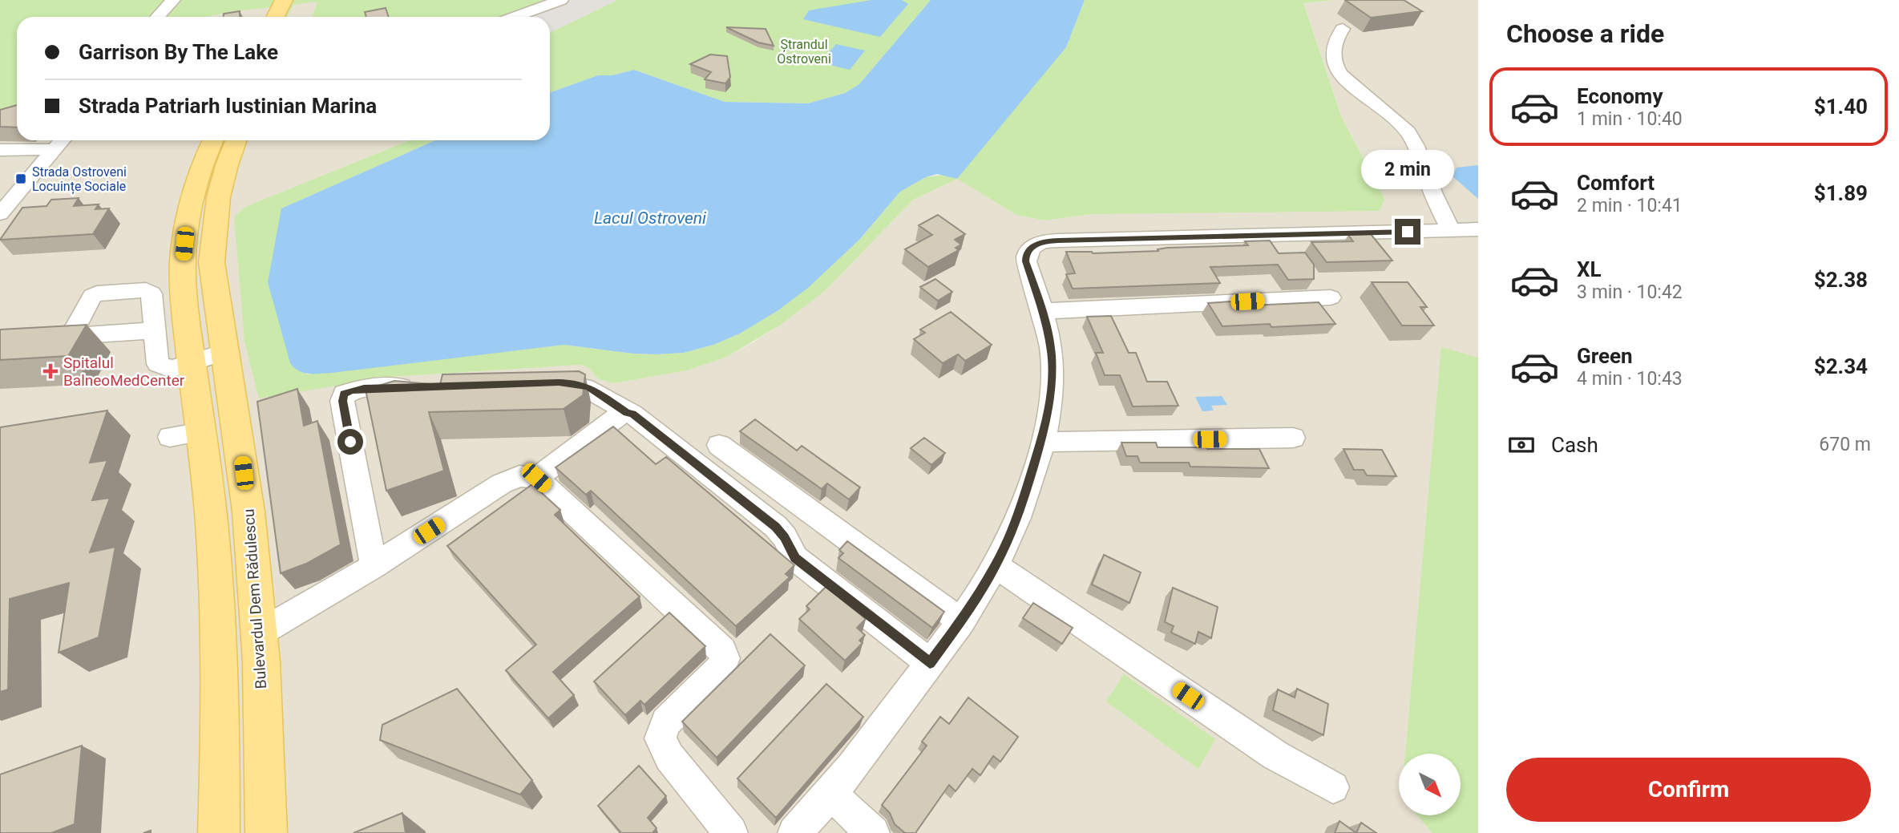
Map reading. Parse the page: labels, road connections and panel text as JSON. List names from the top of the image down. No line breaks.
{"streets":{"main road":["Bulevardul Dem Rădulescu"]},"water":["Lacul Ostroveni"],"parks":["Ștrandul Ostroveni"],"places":{"transit":["Strada Ostroveni Locuințe Sociale"],"health":["Spitalul BalneoMedCenter"]},"north":"bottom right","page":{"heading":"Choose a ride","banner":["Garrison By The Lake","Strada Patriarh Iustinian Marina"],"list":[{"name":"Economy","note":"1 min · 10:40","value":"$1.40"},{"name":"Comfort","note":"2 min · 10:41","value":"$1.89"},{"name":"XL","note":"3 min · 10:42","value":"$2.38"},{"name":"Green","note":"4 min · 10:43","value":"$2.34"}],"bubble":"2 min","pay":["Cash","670 m"],"buttons":"Confirm"}}
